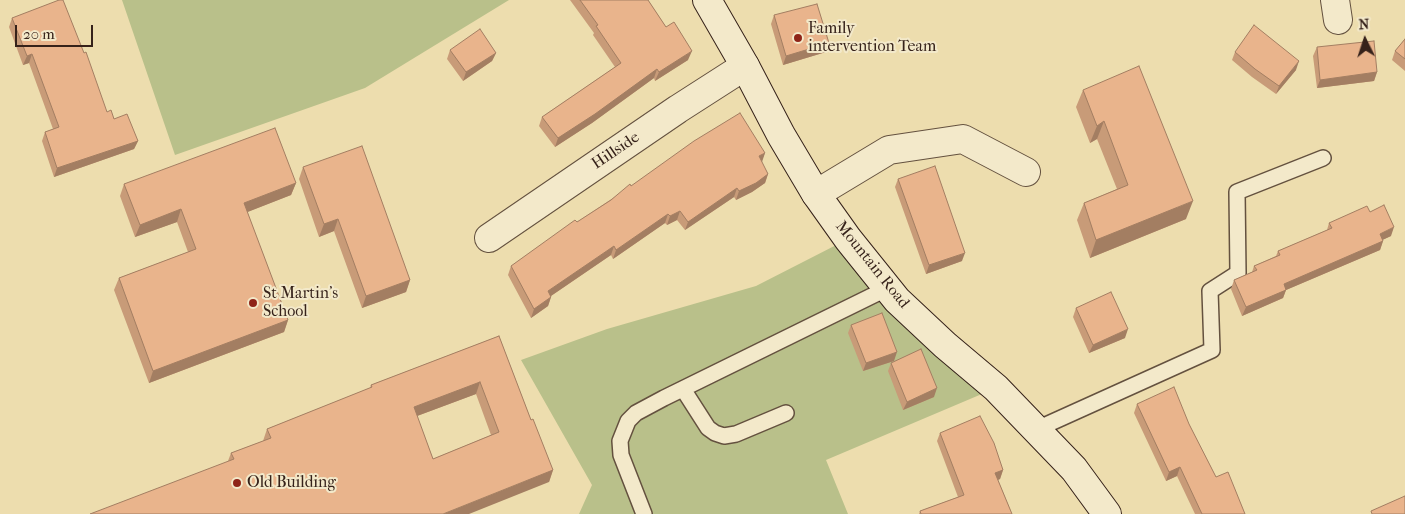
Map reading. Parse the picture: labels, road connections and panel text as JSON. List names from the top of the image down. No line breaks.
{"streets":{"main road":["Hillside","Mountain Road"]},"crossings":[["Hillside","Mountain Road"]],"places":["Family intervention Team","St Martin's School","Old Building"],"scale_bar":"20 m","north":"top"}
